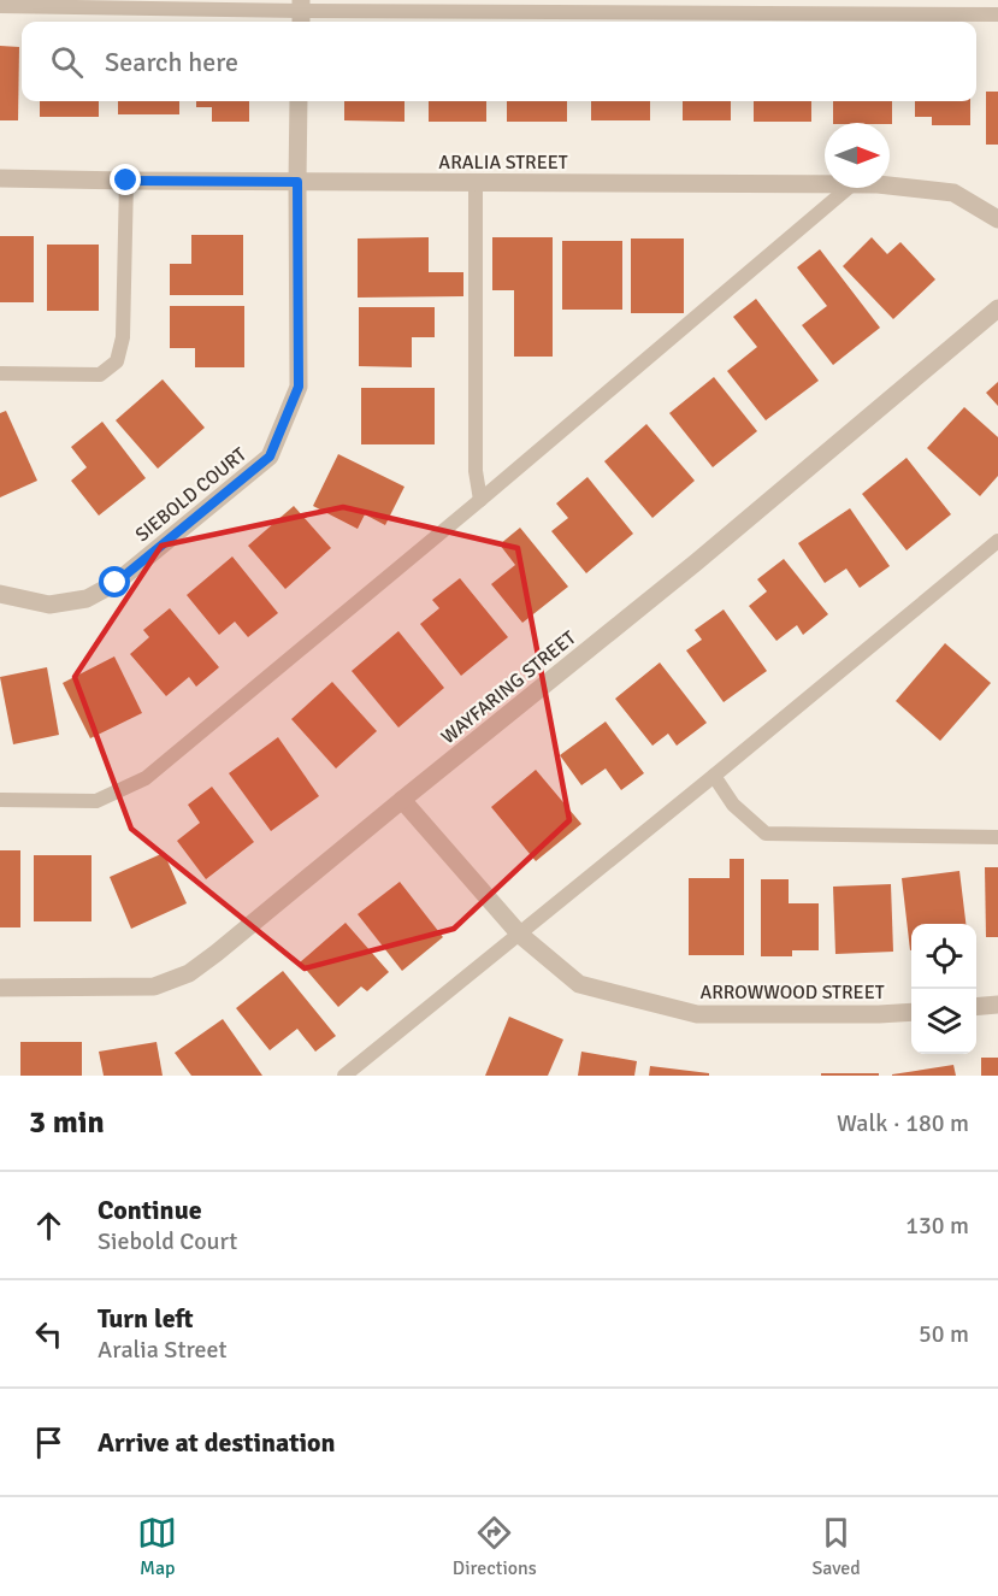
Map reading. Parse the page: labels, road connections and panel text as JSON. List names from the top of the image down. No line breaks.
{"streets":{"street":["ARALIA STREET","SIEBOLD COURT","WAYFARING STREET","ARROWWOOD STREET"]},"crossings":[["ARALIA STREET","SIEBOLD COURT"],["WAYFARING STREET","ARROWWOOD STREET"]],"north":"right","page":{"search":"Search here","heading":["3 min","Walk · 180 m"],"list":[["Continue","Siebold Court","130 m"],["Turn left","Aralia Street","50 m"],"Arrive at destination"],"nav":["Map","Directions","Saved"]}}
